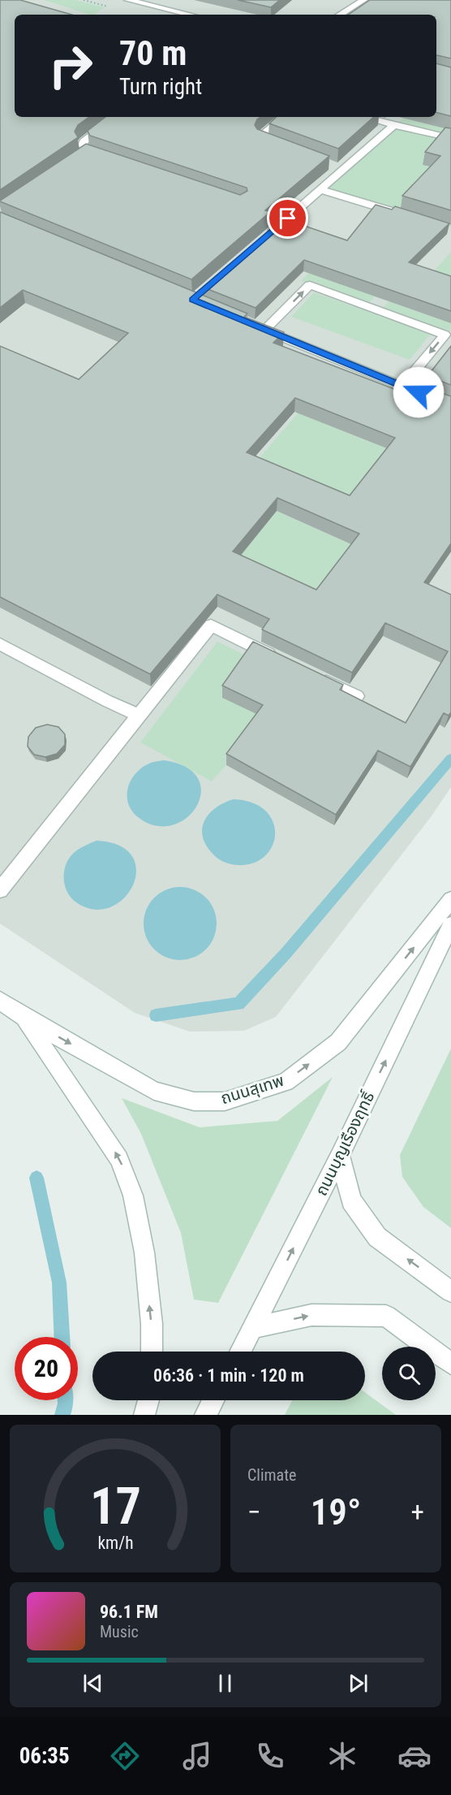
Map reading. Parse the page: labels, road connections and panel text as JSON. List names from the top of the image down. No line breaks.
{"streets":{"main road":["ถนนสุเทพ","ถนนบุญเรืองฤทธิ์"]},"one_way":["ถนนบุญเรืองฤทธิ์"],"page":{"turn":["70 m","Turn right"],"limit":"20","trip":"06:36 · 1 min · 120 m","tile":"Climate","heat":["−","19°","+"],"song":["96.1 FM","Music"],"tabs":"06:35","gauge":["17","km/h"]}}
